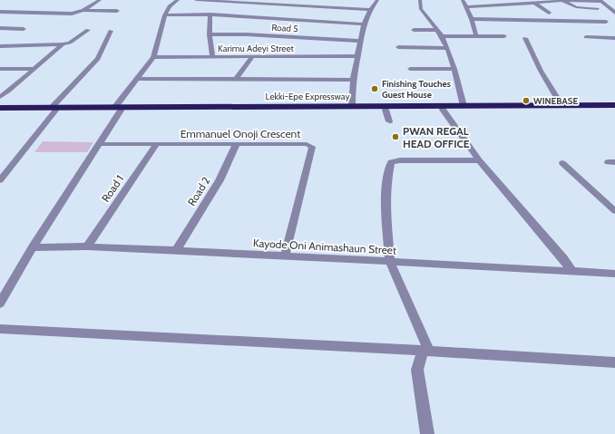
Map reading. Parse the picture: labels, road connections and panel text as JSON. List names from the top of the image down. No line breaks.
{"streets":{"highway":["Lekki-Epe Expressway"],"street":["Road 5","Karimu Adeyi Street","Emmanuel Onoji Crescent","Road 1","Road 2","Kayode Oni Animashaun Street"]},"crossings":[["Emmanuel Onoji Crescent","Road 1"],["Emmanuel Onoji Crescent","Road 2"],["Emmanuel Onoji Crescent","Kayode Oni Animashaun Street"],["Road 1","Kayode Oni Animashaun Street"],["Road 2","Kayode Oni Animashaun Street"]],"places":["Finishing Touches Guest House","WINEBASE","PWAN REGAL HEAD OFFICE"]}
